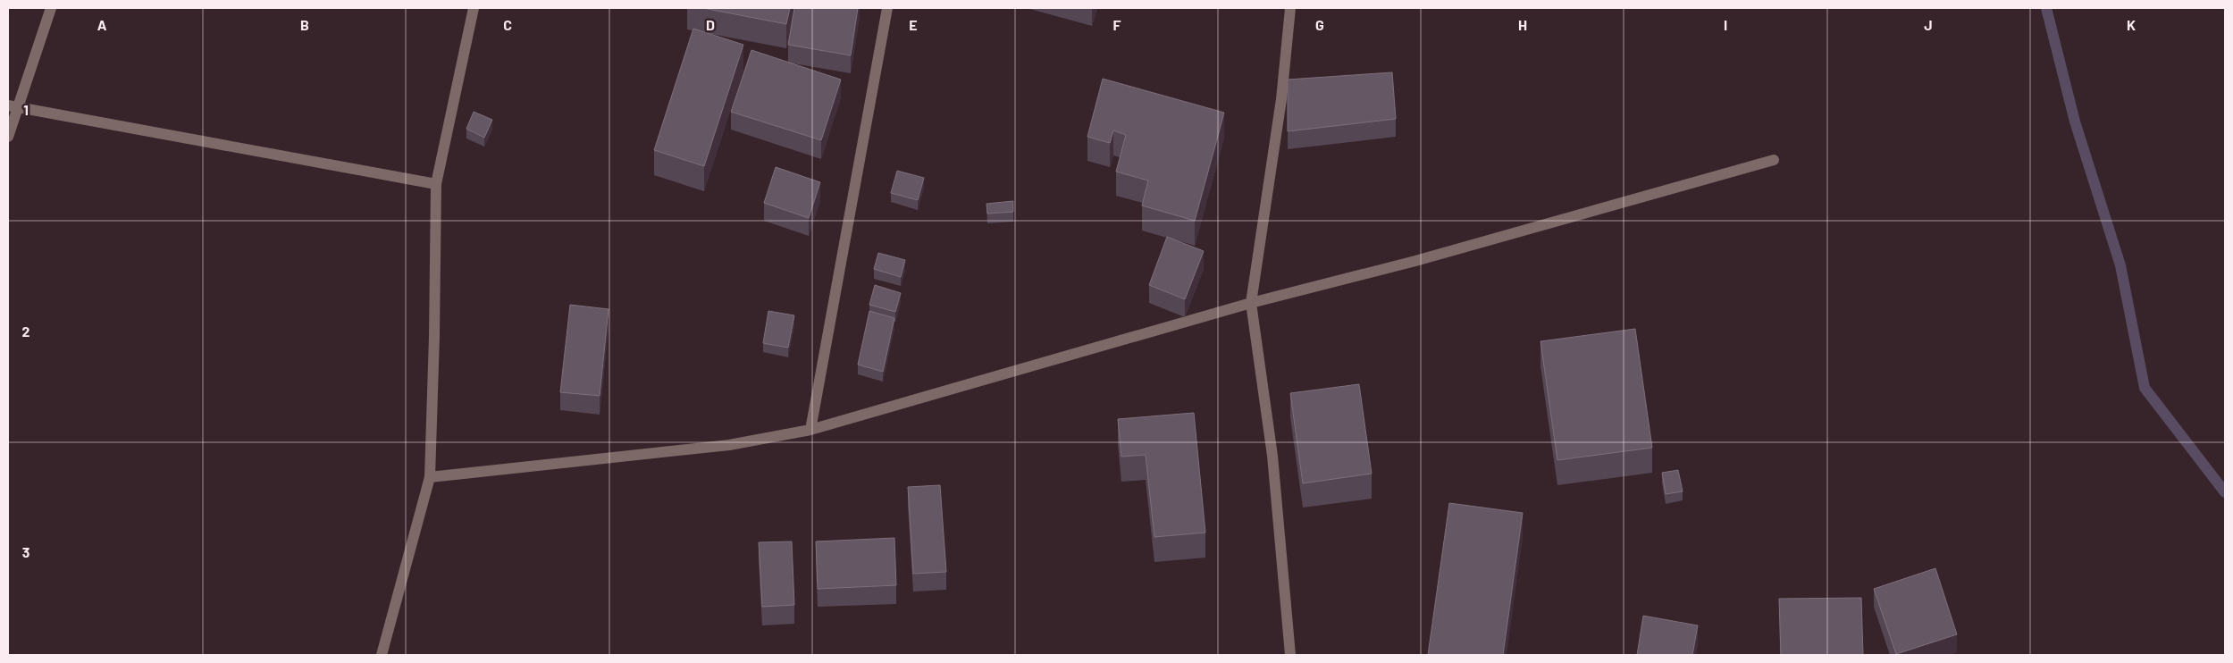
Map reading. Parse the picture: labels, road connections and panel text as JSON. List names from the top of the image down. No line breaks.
{"grid":{"columns":["A","B","C","D","E","F","G","H","I","J","K"],"rows":["1","2","3"]}}
